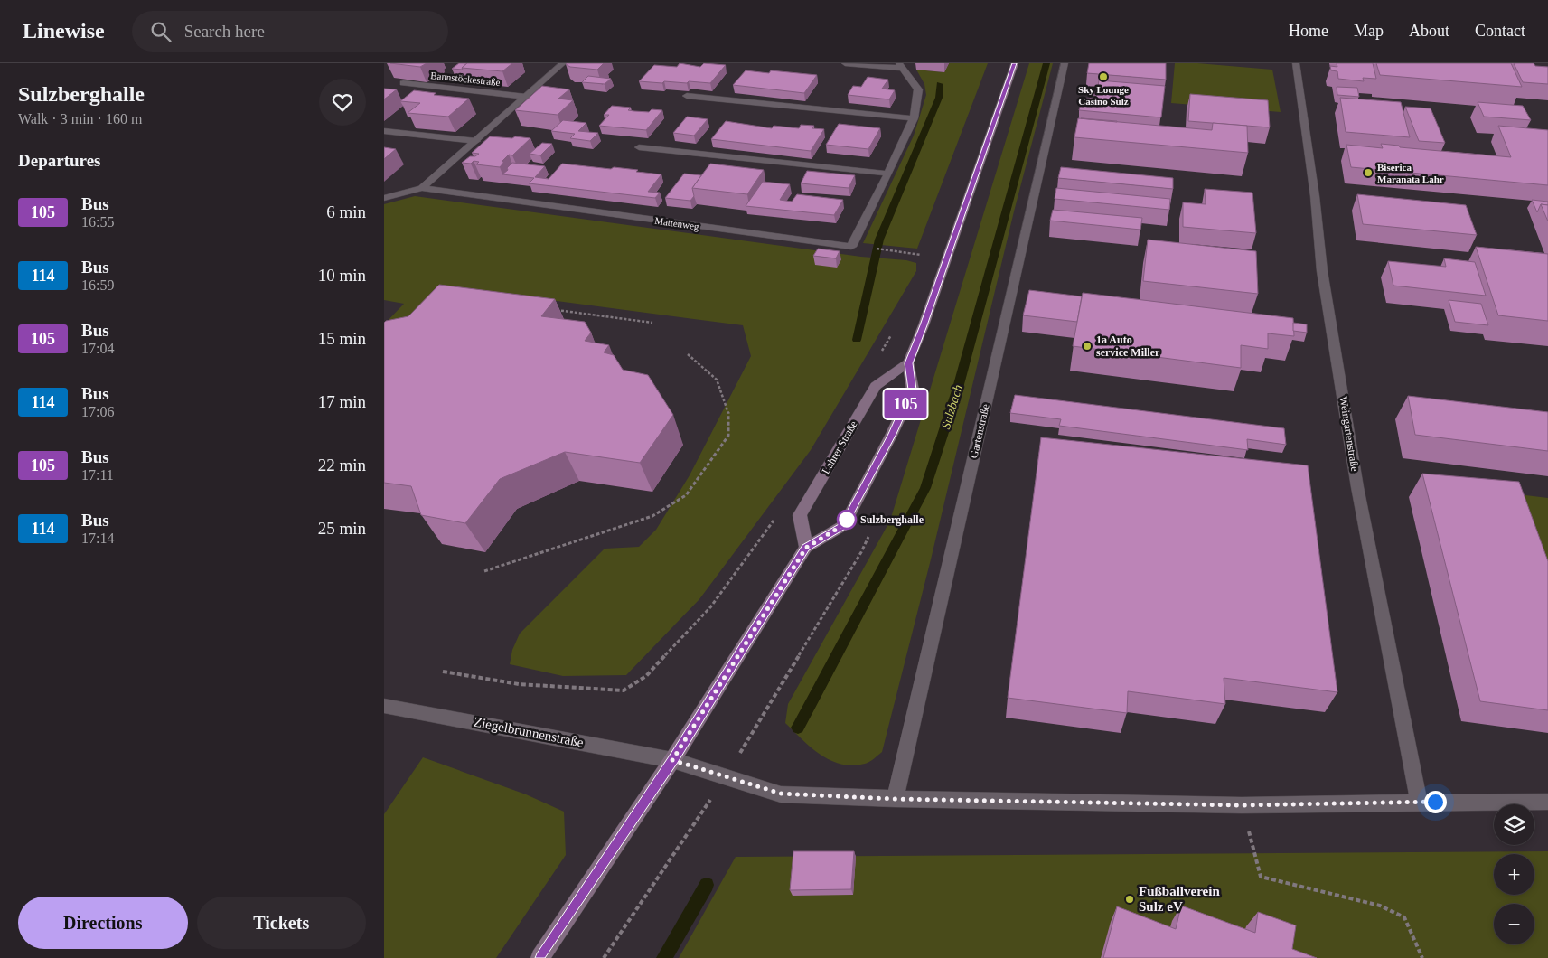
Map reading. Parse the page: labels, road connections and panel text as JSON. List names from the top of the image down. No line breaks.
{"streets":{"street":["Bannstöckestraße","Mattenweg","Gartenstraße","Weingartenstraße","Lahrer Straße","Ziegelbrunnenstraße"]},"crossings":[["Gartenstraße","Ziegelbrunnenstraße"],["Weingartenstraße","Ziegelbrunnenstraße"]],"water":["Sulzbach"],"places":["Sky Lounge Casino Sulz","Biserica Maranata Lahr","1a Auto service Miller","Sulzberghalle","Fußballverein Sulz eV"],"lines":["bus line 105"],"page":{"header":"Linewise","search":"Search here","nav":["Home","Map","About","Contact"],"heading":[["Sulzberghalle","Walk · 3 min · 160 m"],"Departures"],"on_map":"105","list":[{"mark":"105","name":"Bus","note":"16:55","value":"6 min"},{"mark":"114","name":"Bus","note":"16:59","value":"10 min"},{"mark":"105","name":"Bus","note":"17:04","value":"15 min"},{"mark":"114","name":"Bus","note":"17:06","value":"17 min"},{"mark":"105","name":"Bus","note":"17:11","value":"22 min"},{"mark":"114","name":"Bus","note":"17:14","value":"25 min"}],"map_buttons":["+","−"],"buttons":["Directions","Tickets"]}}
